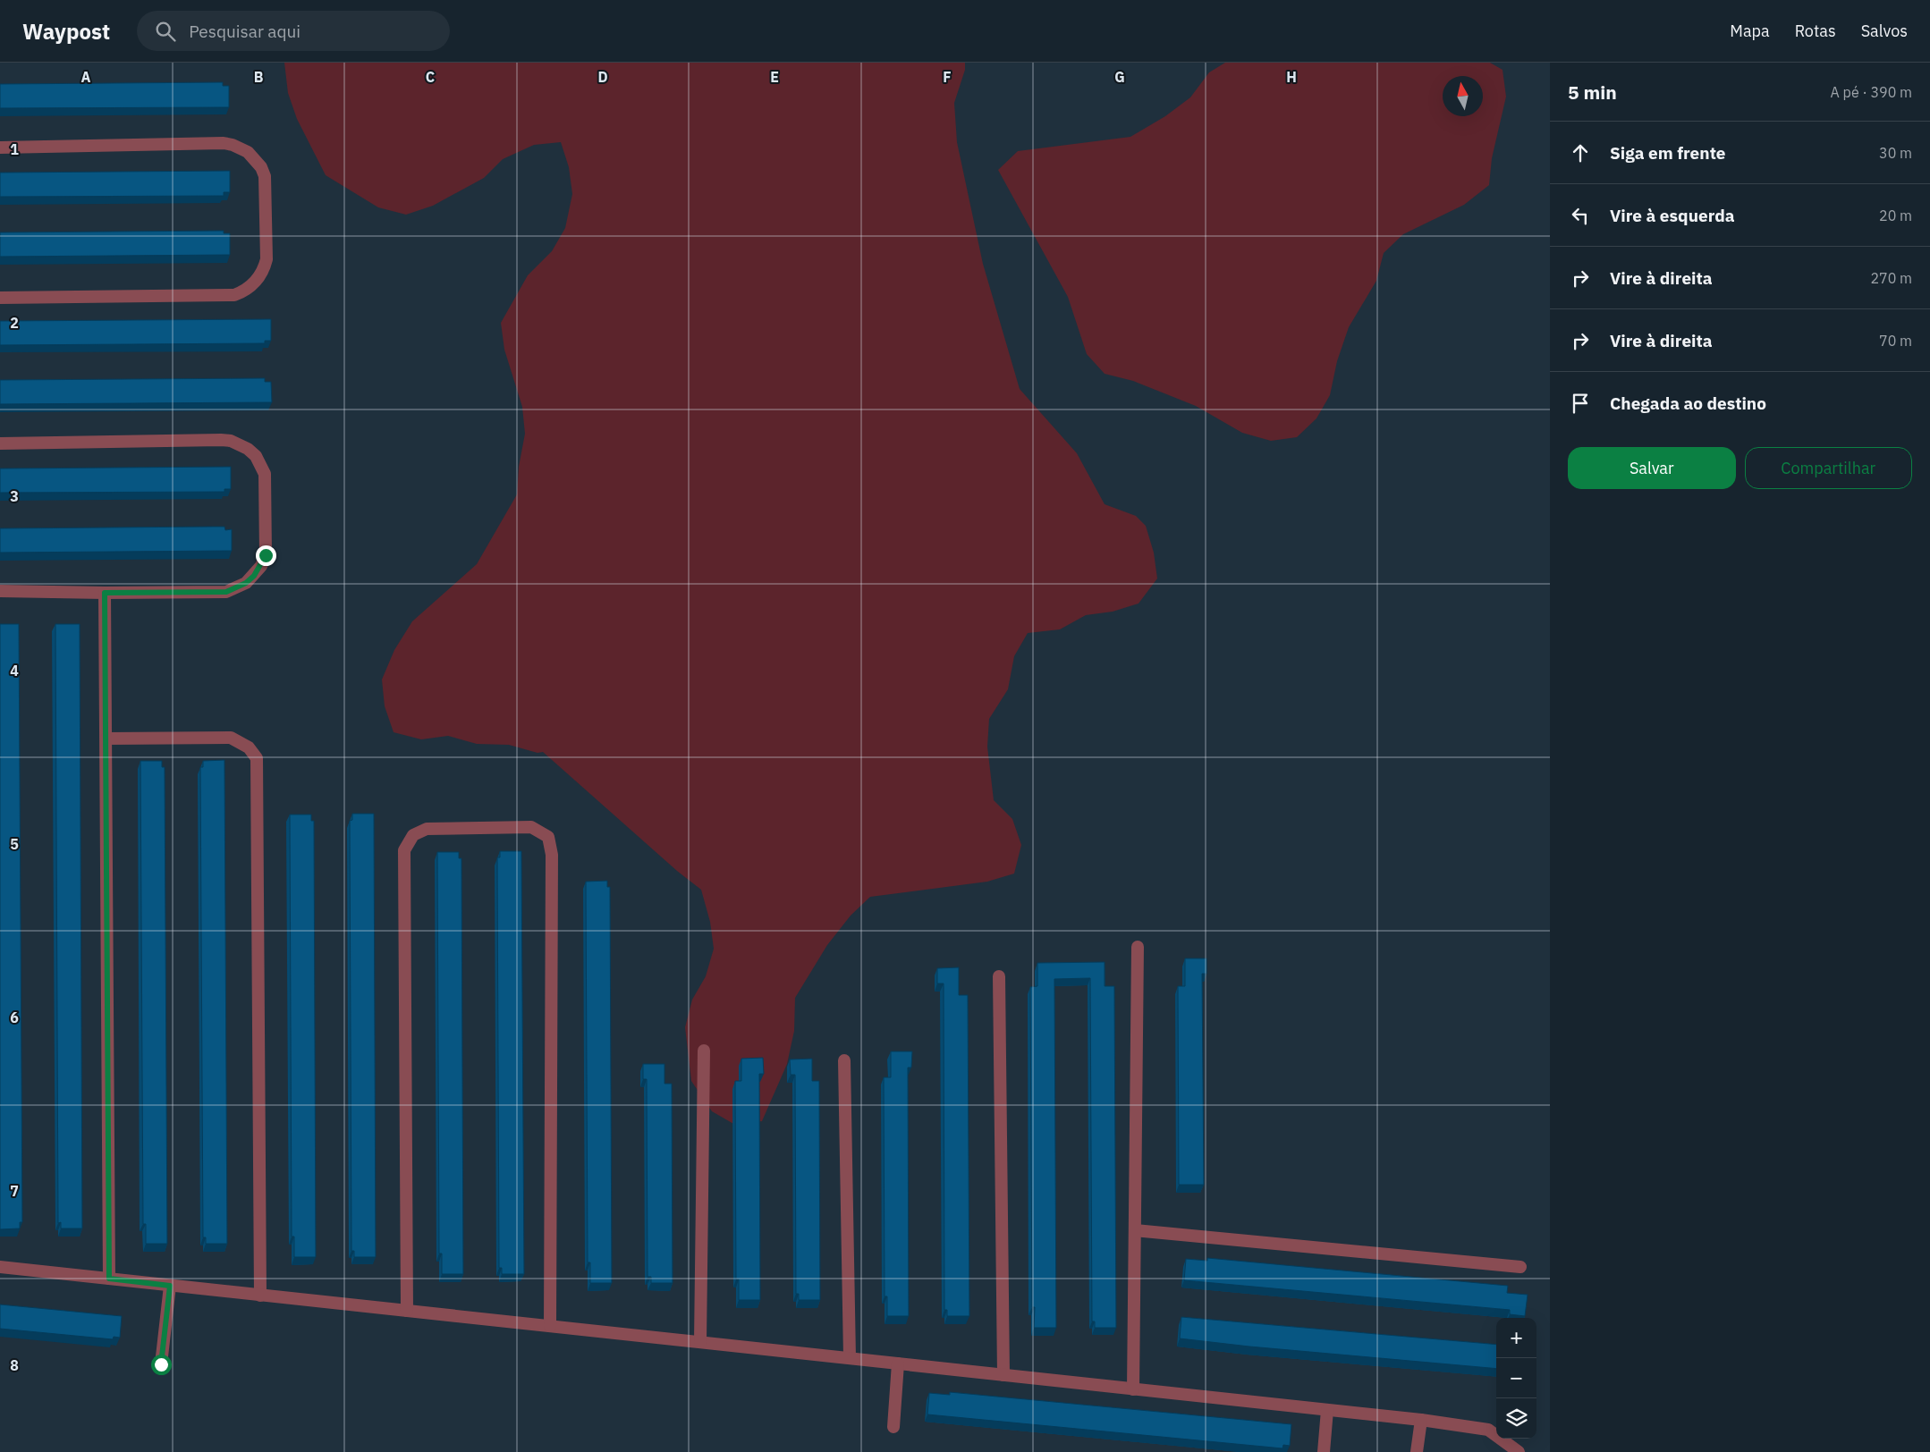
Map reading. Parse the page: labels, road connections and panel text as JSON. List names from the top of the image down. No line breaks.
{"north":"top","page":{"header":"Waypost","search":"Pesquisar aqui","nav":["Mapa","Rotas","Salvos"],"heading":["5 min","A pé · 390 m"],"list":[["Siga em frente","30 m"],["Vire à esquerda","20 m"],["Vire à direita","270 m"],["Vire à direita","70 m"],"Chegada ao destino"],"buttons":["Salvar","Compartilhar"],"map_buttons":["+","−"]},"grid":{"columns":["A","B","C","D","E","F","G","H"],"rows":["1","2","3","4","5","6","7","8"]}}
